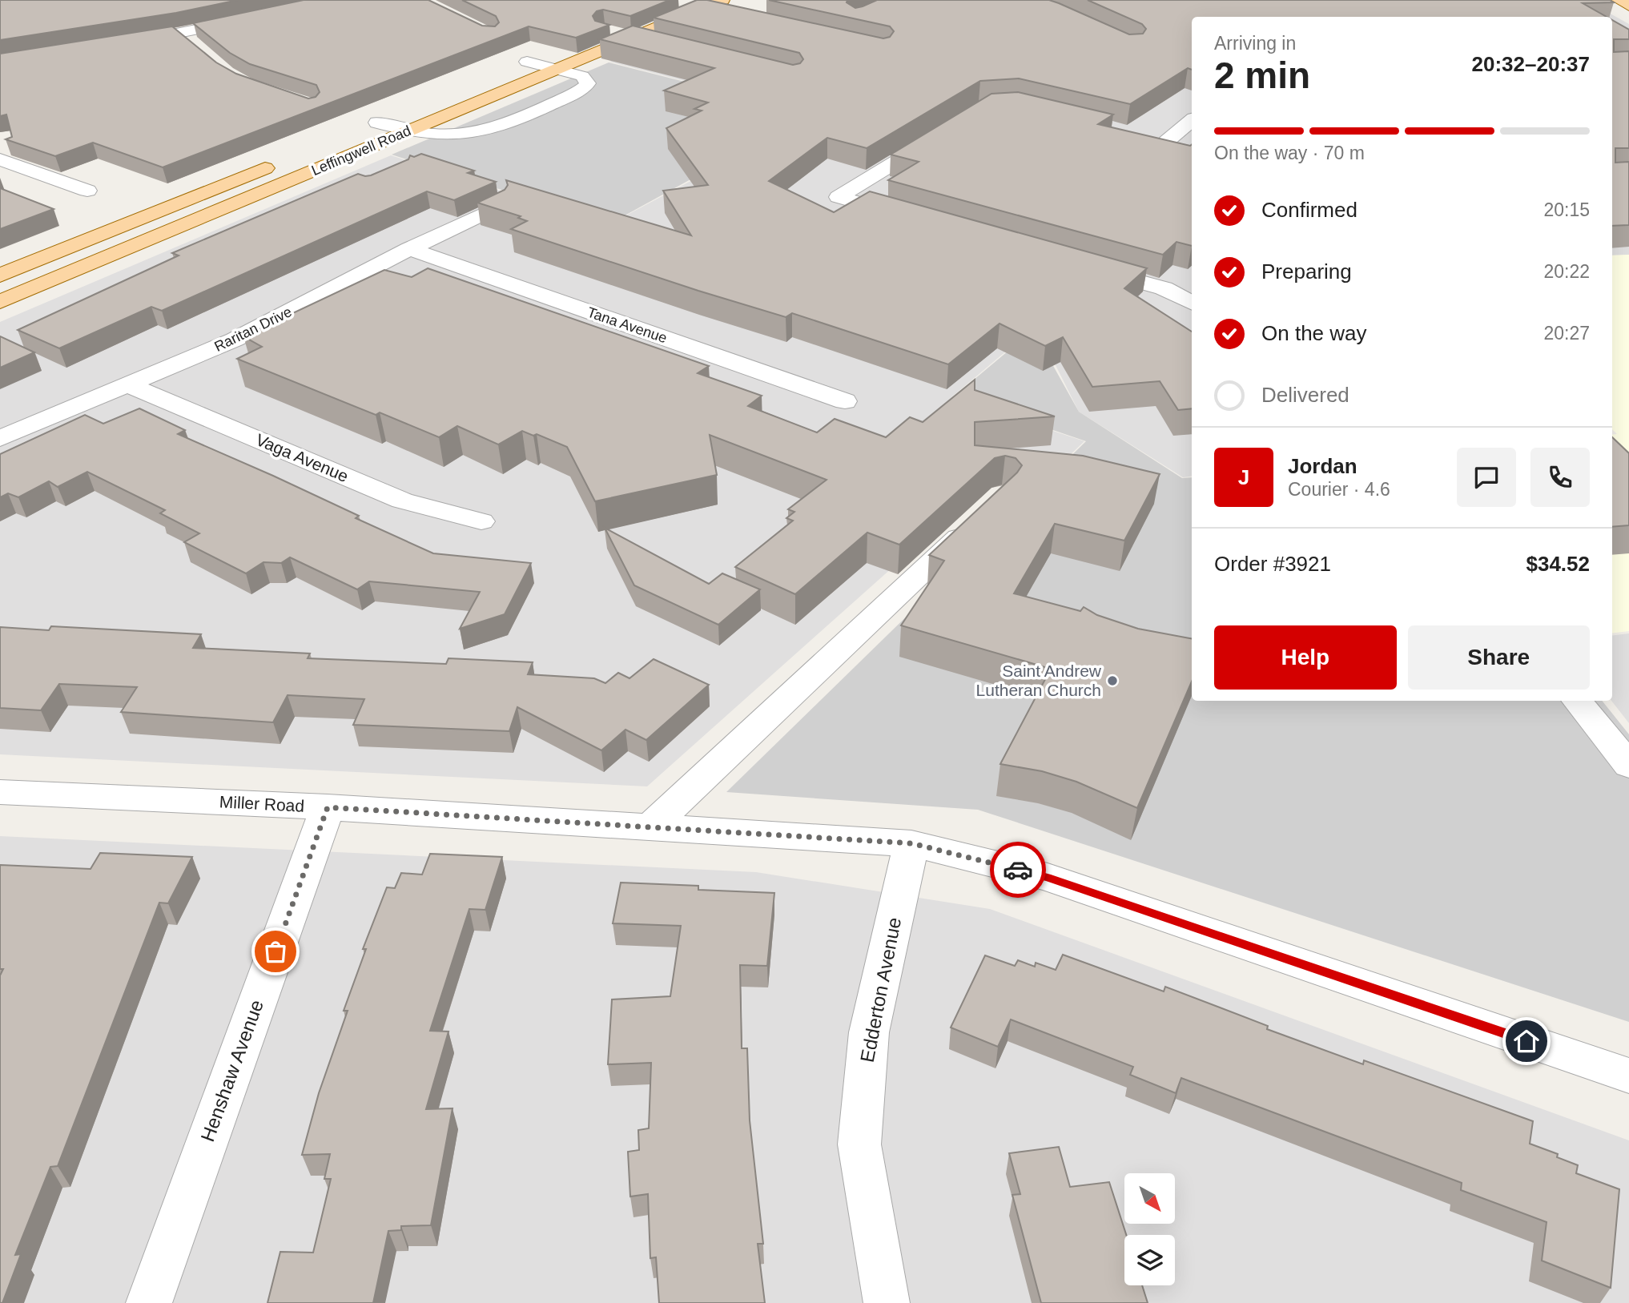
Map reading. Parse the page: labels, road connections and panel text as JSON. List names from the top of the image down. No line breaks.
{"streets":{"main road":["Leffingwell Road"],"street":["Tana Avenue","Raritan Drive","Vaga Avenue","Miller Road","Edderton Avenue","Henshaw Avenue"]},"crossings":[["Tana Avenue","Raritan Drive"],["Raritan Drive","Vaga Avenue"],["Miller Road","Edderton Avenue"],["Miller Road","Henshaw Avenue"]],"places":["Saint Andrew Lutheran Church"],"north":"bottom right","page":{"heading":["2 min","Arriving in","20:32–20:37"],"panel":["Jordan","Courier · 4.6","Order #3921","$34.52"],"bar":"On the way · 70 m","list":[["Confirmed","20:15"],["Preparing","20:22"],["On the way","20:27"],"Delivered"],"round":"J","buttons":["Help","Share"]}}
